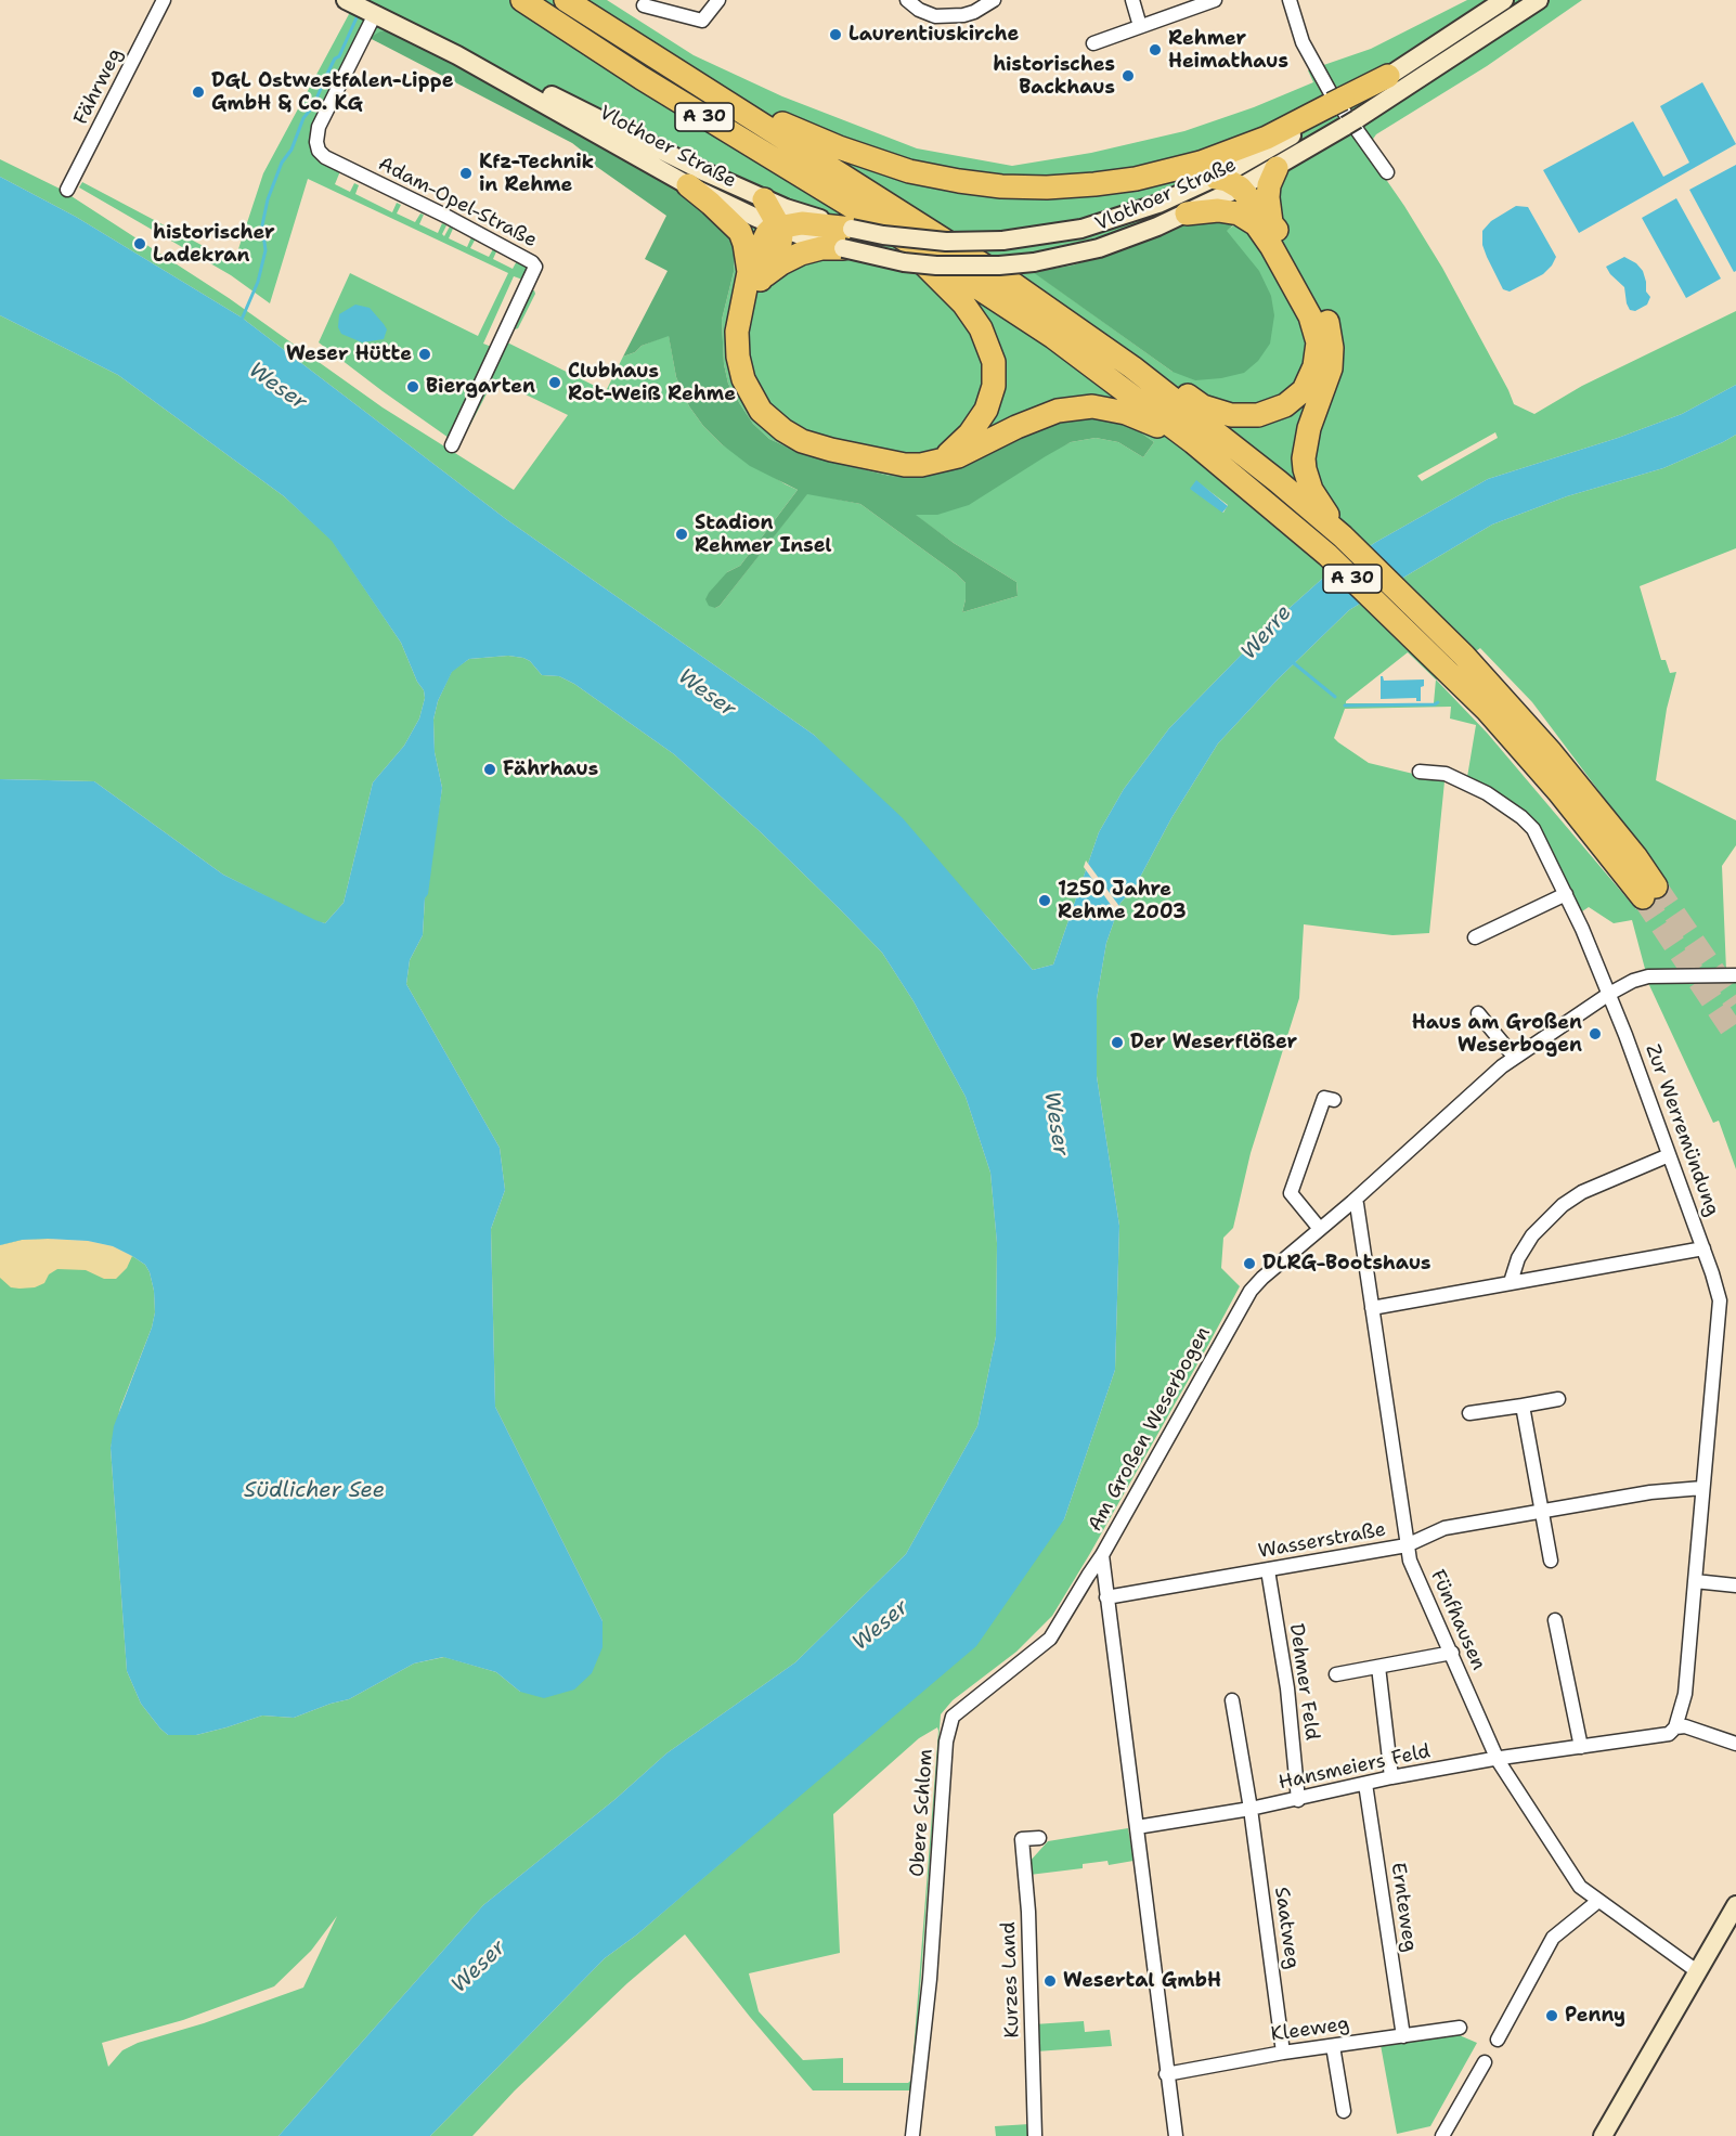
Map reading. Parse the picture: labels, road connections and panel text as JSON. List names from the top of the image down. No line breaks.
{"streets":{"highway":["A 30"],"main road":["Vlothoer Straße"],"street":["Fährweg","Adam-Opel-Straße","Zur Werremündung","Am Großen Weserbogen","Wasserstraße","Fünfhausen","Dehmer Feld","Hansmeiers Feld","Obere Schlom","Ernteweg","Saatweg","Kurzes Land","Kleeweg"]},"crossings":[["Vlothoer Straße","Adam-Opel-Straße"],["Zur Werremündung","Am Großen Weserbogen"],["Zur Werremündung","Wasserstraße"],["Am Großen Weserbogen","Wasserstraße"],["Am Großen Weserbogen","Fünfhausen"],["Am Großen Weserbogen","Hansmeiers Feld"],["Am Großen Weserbogen","Obere Schlom"],["Am Großen Weserbogen","Kleeweg"],["Wasserstraße","Fünfhausen"],["Wasserstraße","Dehmer Feld"],["Fünfhausen","Hansmeiers Feld"],["Dehmer Feld","Hansmeiers Feld"],["Hansmeiers Feld","Ernteweg"],["Hansmeiers Feld","Saatweg"],["Ernteweg","Kleeweg"],["Saatweg","Kleeweg"]],"water":["Weser","Werre","Südlicher See"],"places":["Laurentiuskirche","Rehmer Heimathaus","historisches Backhaus","DGL Ostwestfalen-Lippe GmbH & Co. KG","Kfz-Technik in Rehme","historischer Ladekran","Weser Hütte","Clubhaus Rot-Weiß Rehme","Biergarten","Stadion Rehmer Insel","Fährhaus","1250 Jahre Rehme 2003","Haus am Großen Weserbogen","Der Weserflößer","DLRG-Bootshaus","Wesertal GmbH","Penny"]}
